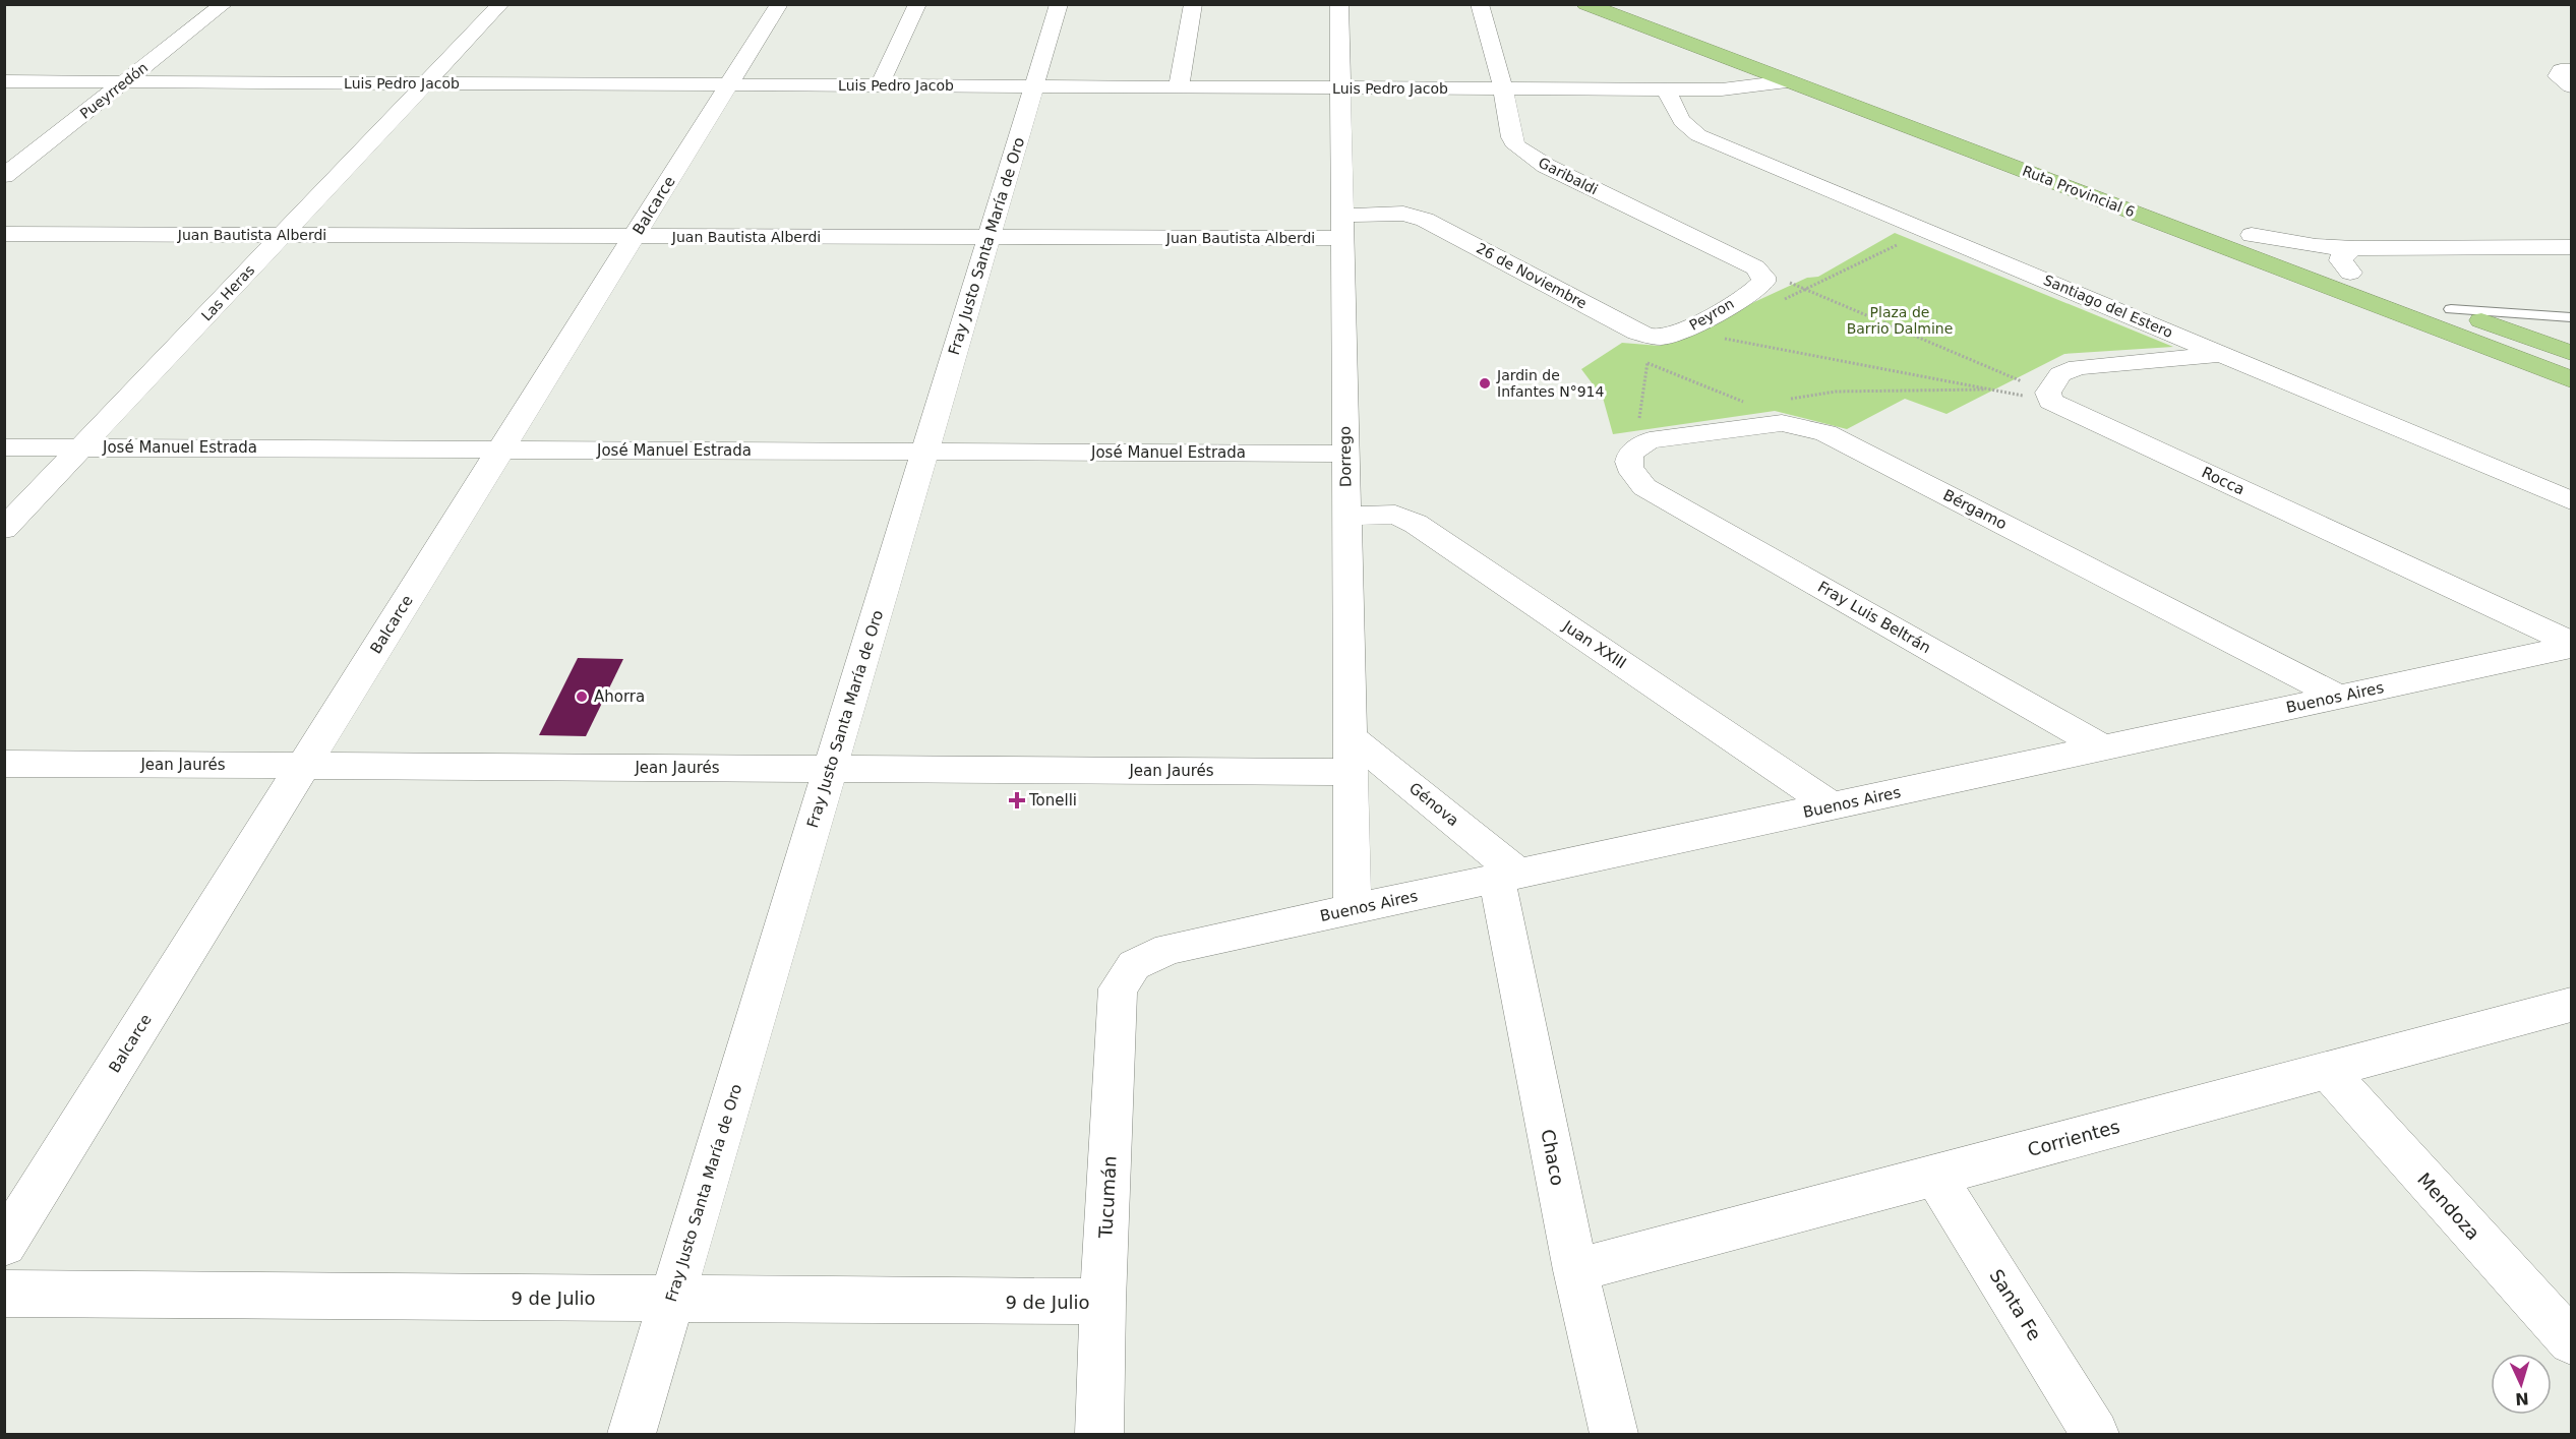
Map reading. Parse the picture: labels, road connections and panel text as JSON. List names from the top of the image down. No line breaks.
{"streets":{"highway":["Ruta Provincial 6"],"street":["Luis Pedro Jacob","Pueyrredón","Garibaldi","Balcarce","Juan Bautista Alberdi","Fray Justo Santa María de Oro","26 de Noviembre","Las Heras","Santiago del Estero","Peyron","José Manuel Estrada","Dorrego","Rocca","Bérgamo","Fray Luis Beltrán","Juan XXIII","Buenos Aires","Jean Jaurés","Génova","Corrientes","Chaco","Tucumán","Mendoza","9 de Julio","Santa Fe"]},"crossings":[["Luis Pedro Jacob","Pueyrredón"],["Luis Pedro Jacob","Garibaldi"],["Luis Pedro Jacob","Ruta Provincial 6"],["Luis Pedro Jacob","Balcarce"],["Luis Pedro Jacob","Fray Justo Santa María de Oro"],["Luis Pedro Jacob","Las Heras"],["Luis Pedro Jacob","Santiago del Estero"],["Luis Pedro Jacob","Dorrego"],["Garibaldi","Peyron"],["Balcarce","Juan Bautista Alberdi"],["Balcarce","José Manuel Estrada"],["Balcarce","Jean Jaurés"],["Juan Bautista Alberdi","Fray Justo Santa María de Oro"],["Juan Bautista Alberdi","26 de Noviembre"],["Juan Bautista Alberdi","Las Heras"],["Juan Bautista Alberdi","Dorrego"],["Fray Justo Santa María de Oro","José Manuel Estrada"],["Fray Justo Santa María de Oro","Jean Jaurés"],["Fray Justo Santa María de Oro","9 de Julio"],["26 de Noviembre","Peyron"],["26 de Noviembre","Dorrego"],["Las Heras","José Manuel Estrada"],["José Manuel Estrada","Dorrego"],["Dorrego","Juan XXIII"],["Dorrego","Buenos Aires"],["Dorrego","Jean Jaurés"],["Dorrego","Génova"],["Rocca","Buenos Aires"],["Bérgamo","Fray Luis Beltrán"],["Bérgamo","Buenos Aires"],["Fray Luis Beltrán","Buenos Aires"],["Juan XXIII","Buenos Aires"],["Buenos Aires","Génova"],["Buenos Aires","Chaco"],["Buenos Aires","Tucumán"],["Génova","Chaco"],["Corrientes","Chaco"],["Corrientes","Mendoza"],["Corrientes","Santa Fe"],["Tucumán","9 de Julio"]],"parks":["Plaza de Barrio Dalmine"],"places":{"other":["Jardin de Infantes N°914","Ahorra"],"health":["Tonelli"]},"north":"bottom"}
